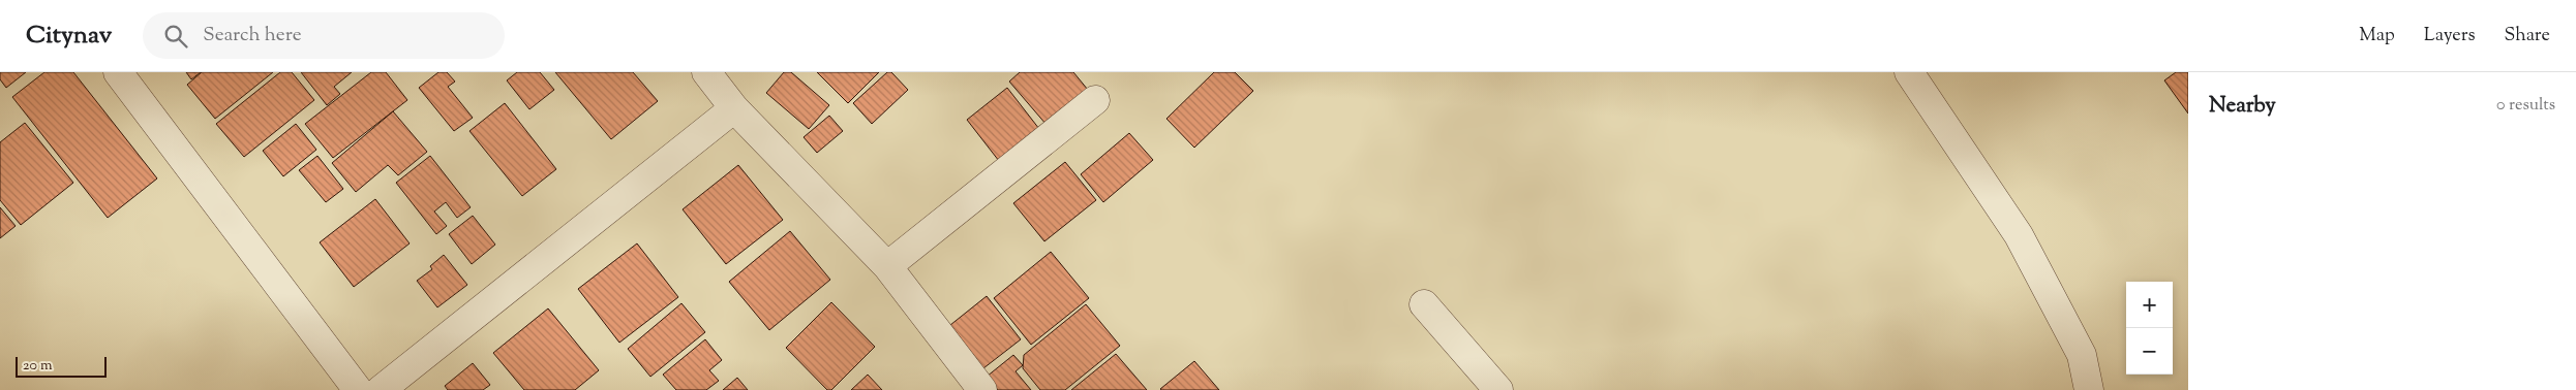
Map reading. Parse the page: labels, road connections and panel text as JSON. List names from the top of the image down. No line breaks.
{"scale_bar":"20 m","page":{"header":"Citynav","search":"Search here","nav":["Map","Layers","Share"],"heading":["Nearby","0 results"],"map_buttons":["+","−"],"scale":"20 m"}}
